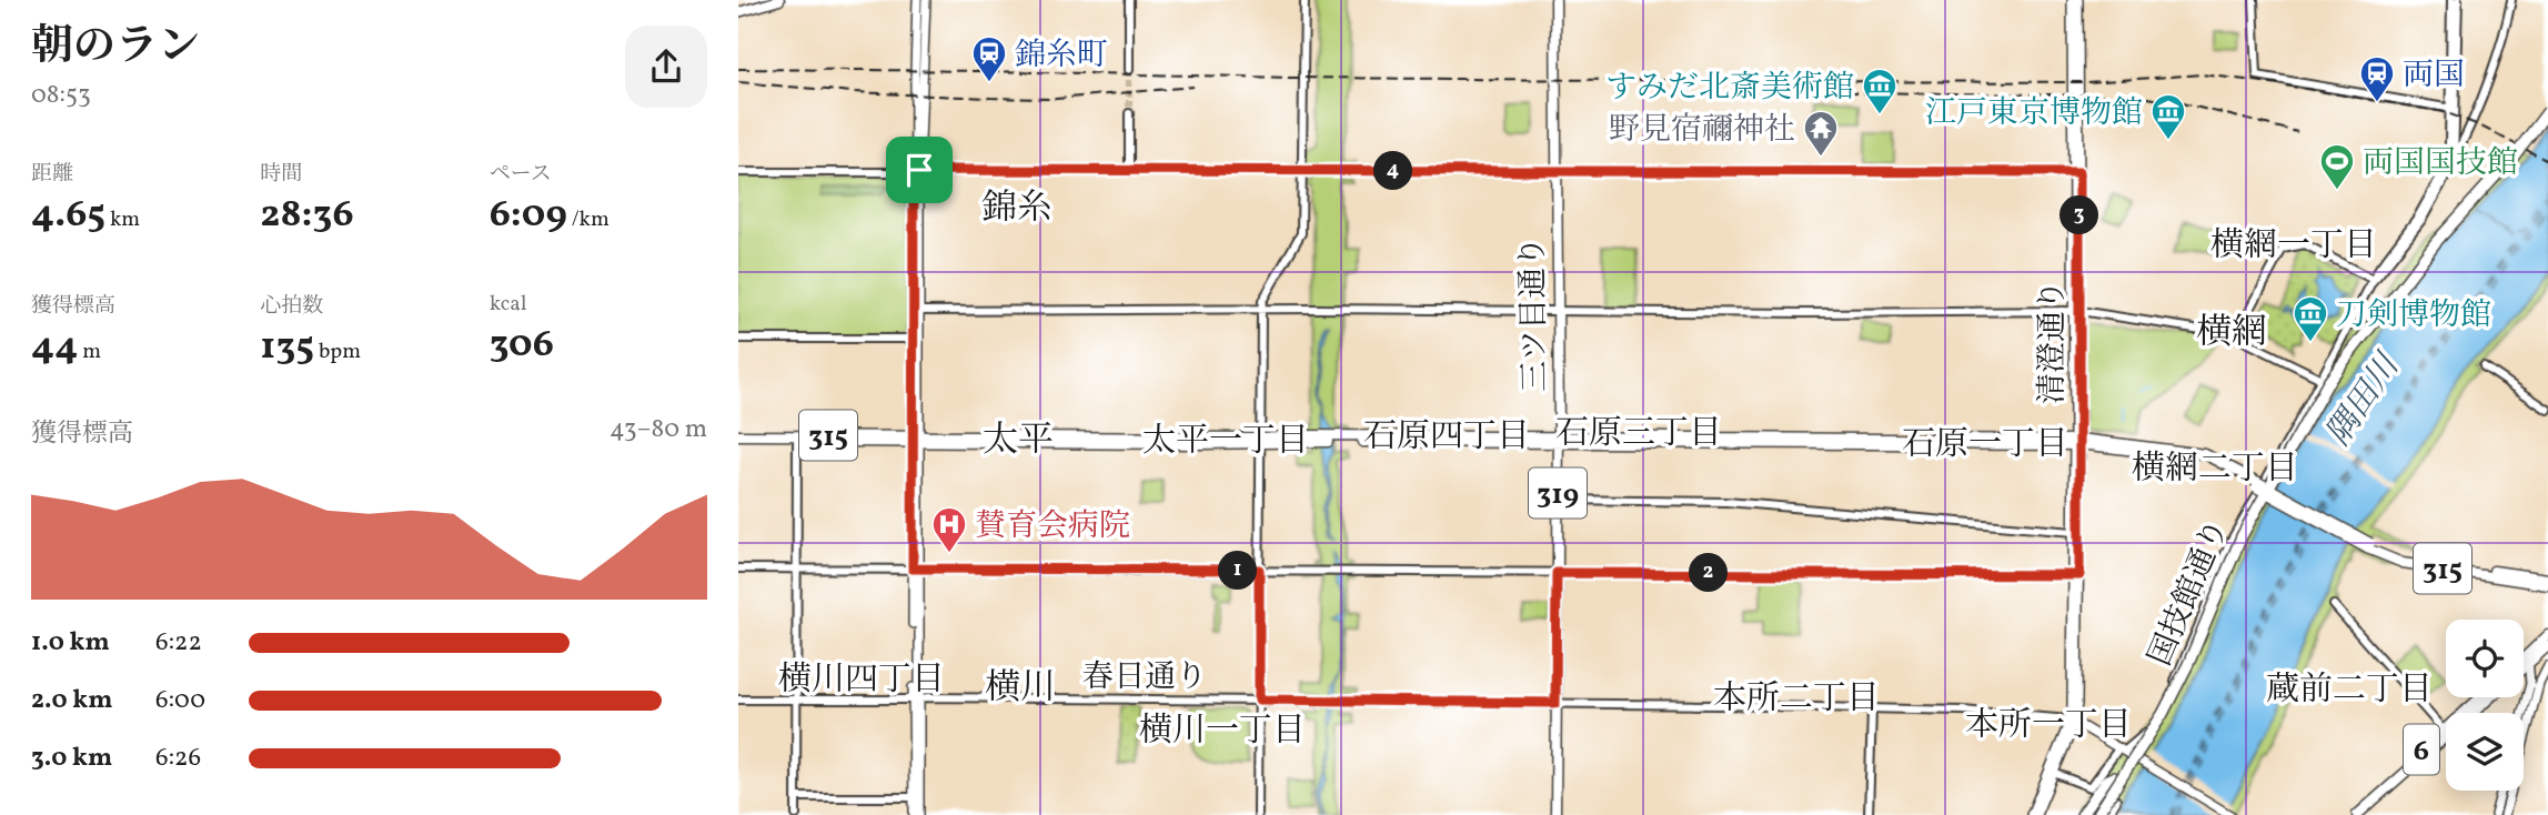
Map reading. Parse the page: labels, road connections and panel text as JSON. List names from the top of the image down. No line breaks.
{"streets":{"main road":["三ツ目通り","清澄通り","315","319","6"],"street":["国技館通り","春日通り"]},"crossings":[["三ツ目通り","315"],["三ツ目通り","春日通り"],["清澄通り","315"],["清澄通り","国技館通り"]],"districts":["錦糸","横網一丁目","横網","石原三丁目","石原四丁目","太平","太平一丁目","石原一丁目","横網二丁目","横川四丁目","横川","蔵前二丁目","本所二丁目","本所一丁目","横川一丁目"],"water":["隅田川"],"places":{"station":["錦糸町","両国"],"museum":["すみだ北斎美術館","江戸東京博物館","刀剣博物館"],"temple":["野見宿禰神社"],"sports":["両国国技館"],"hospital":["賛育会病院"]},"page":{"heading":["朝のラン","08:53"],"stats":[["距離","4.65 km"],["時間","28:36"],["ペース","6:09 /km"],["獲得標高","44 m"],["心拍数","135 bpm"],["kcal","306"]],"pins":["4","3","1","2"],"chart":["獲得標高","43–80 m"],"list":[{"name":"1.0 km","note":"6:22"},{"name":"2.0 km","note":"6:00"},{"name":"3.0 km","note":"6:26"}]}}
